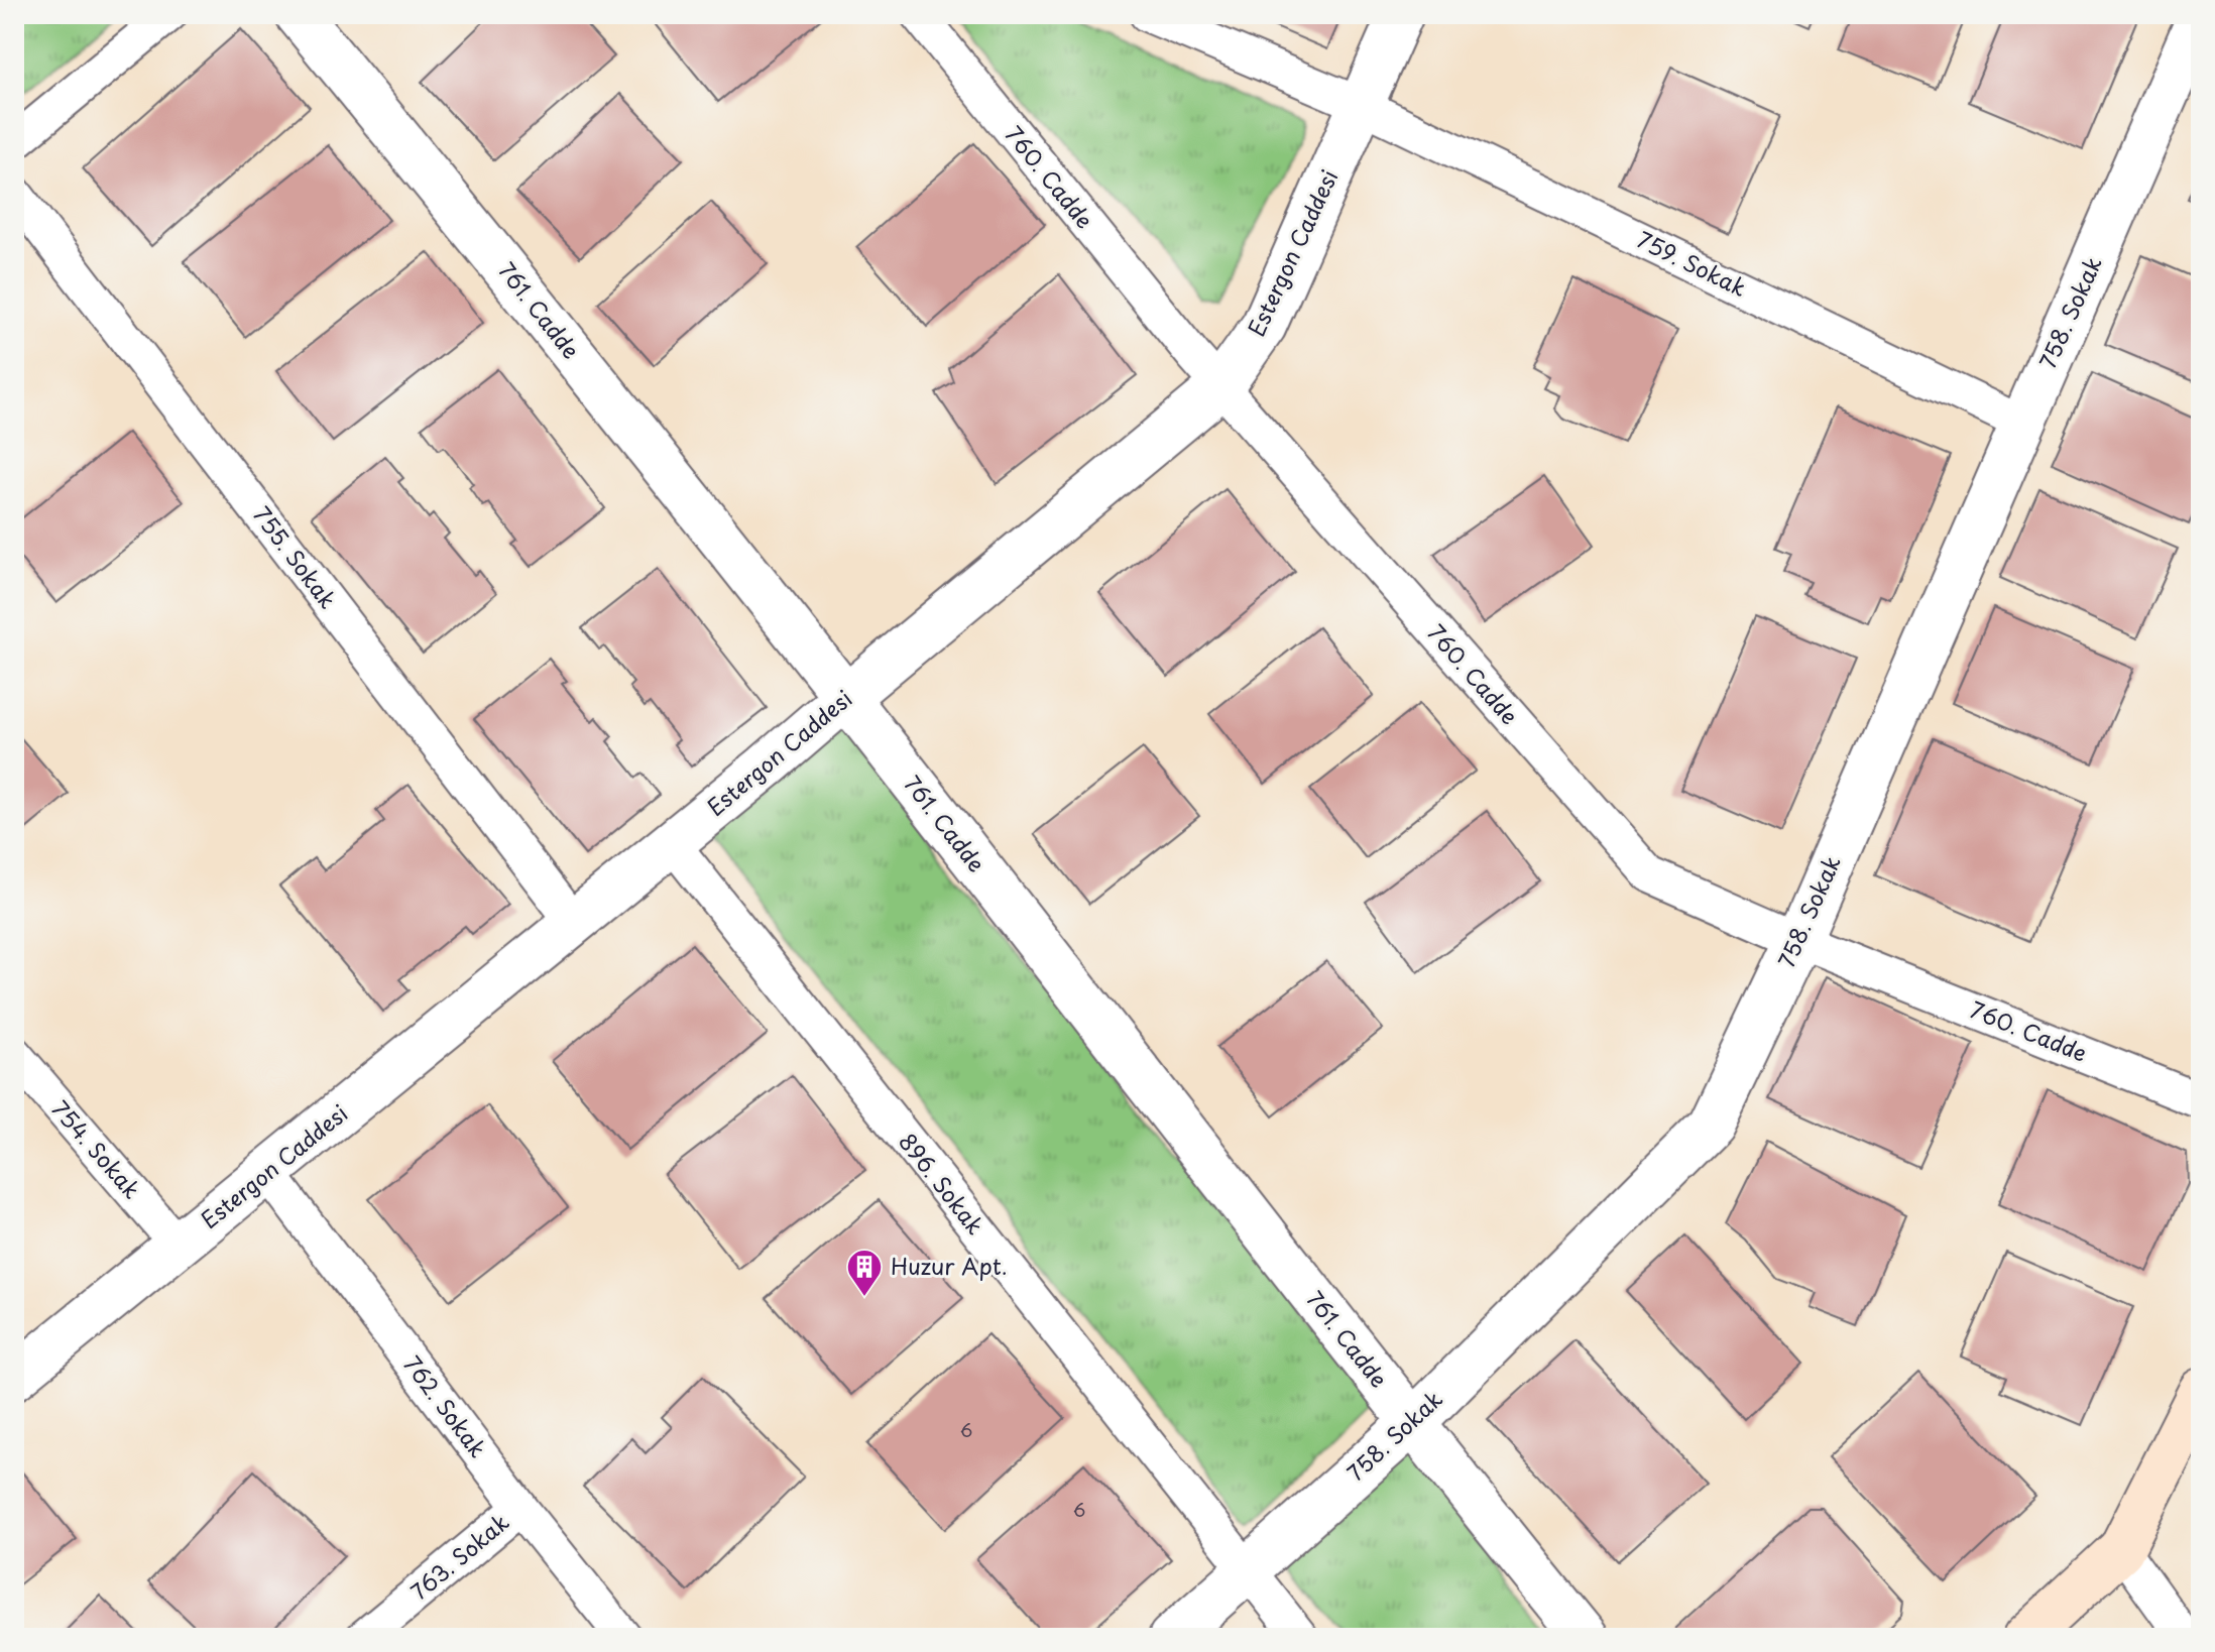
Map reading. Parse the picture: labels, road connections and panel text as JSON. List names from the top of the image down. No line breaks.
{"streets":{"street":["760. Cadde","Estergon Caddesi","759. Sokak","761. Cadde","758. Sokak","755. Sokak","754. Sokak","896. Sokak","762. Sokak","763. Sokak"]},"crossings":[["760. Cadde","Estergon Caddesi"],["760. Cadde","758. Sokak"],["Estergon Caddesi","759. Sokak"],["Estergon Caddesi","761. Cadde"],["Estergon Caddesi","755. Sokak"],["Estergon Caddesi","754. Sokak"],["Estergon Caddesi","896. Sokak"],["Estergon Caddesi","762. Sokak"],["759. Sokak","758. Sokak"],["761. Cadde","758. Sokak"],["758. Sokak","896. Sokak"],["762. Sokak","763. Sokak"]],"places":{"building":["Huzur Apt."]},"house_numbers":["6","6"]}
